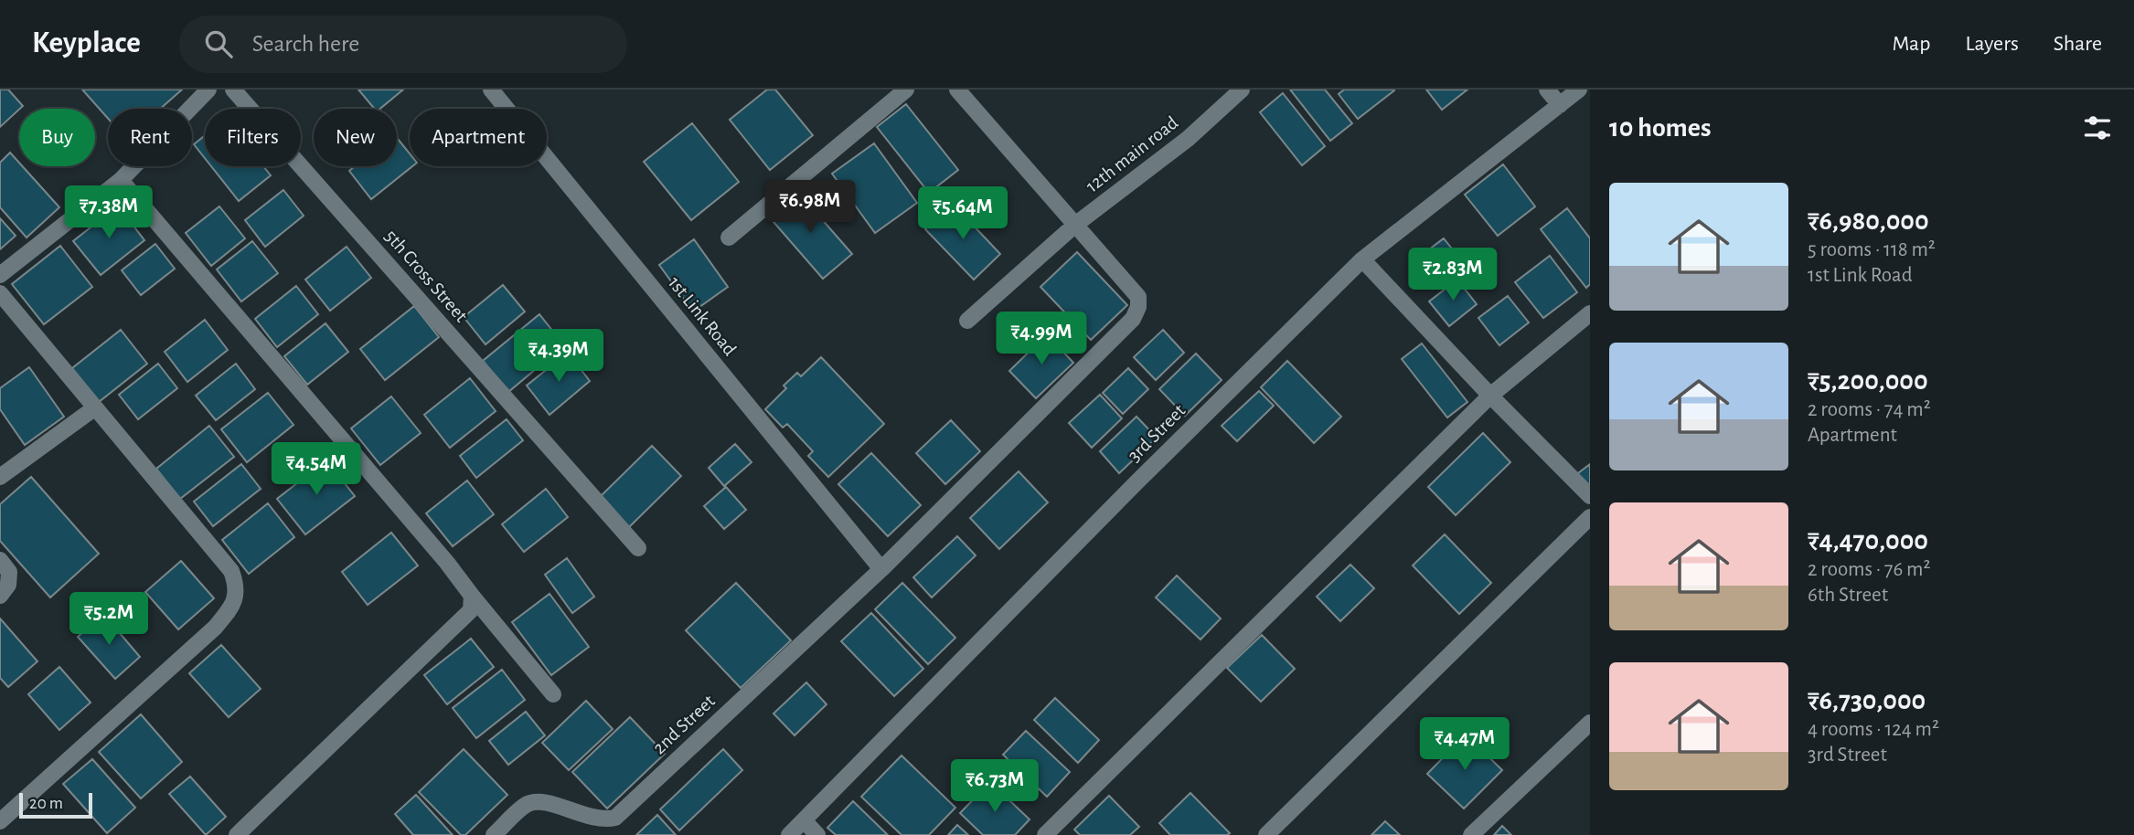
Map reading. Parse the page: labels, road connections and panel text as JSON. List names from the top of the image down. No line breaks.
{"streets":{"street":["12th main road","5th Cross Street","1st Link Road","3rd Street","2nd Street"]},"crossings":[["1st Link Road","2nd Street"]],"scale_bar":"20 m","page":{"header":"Keyplace","search":"Search here","nav":["Map","Layers","Share"],"heading":"10 homes","chip":["Buy","Rent","Filters","New","Apartment"],"list":[{"name":"₹6,980,000","note":"5 rooms · 118 m² · 1st Link Road"},{"name":"₹5,200,000","note":"2 rooms · 74 m² · Apartment"},{"name":"₹4,470,000","note":"2 rooms · 76 m² · 6th Street"},{"name":"₹6,730,000","note":"4 rooms · 124 m² · 3rd Street"}],"price":["₹6.98M","₹7.38M","₹5.64M","₹2.83M","₹4.99M","₹4.39M","₹4.54M","₹5.2M","₹4.47M","₹6.73M"],"scale":"20 m"}}
